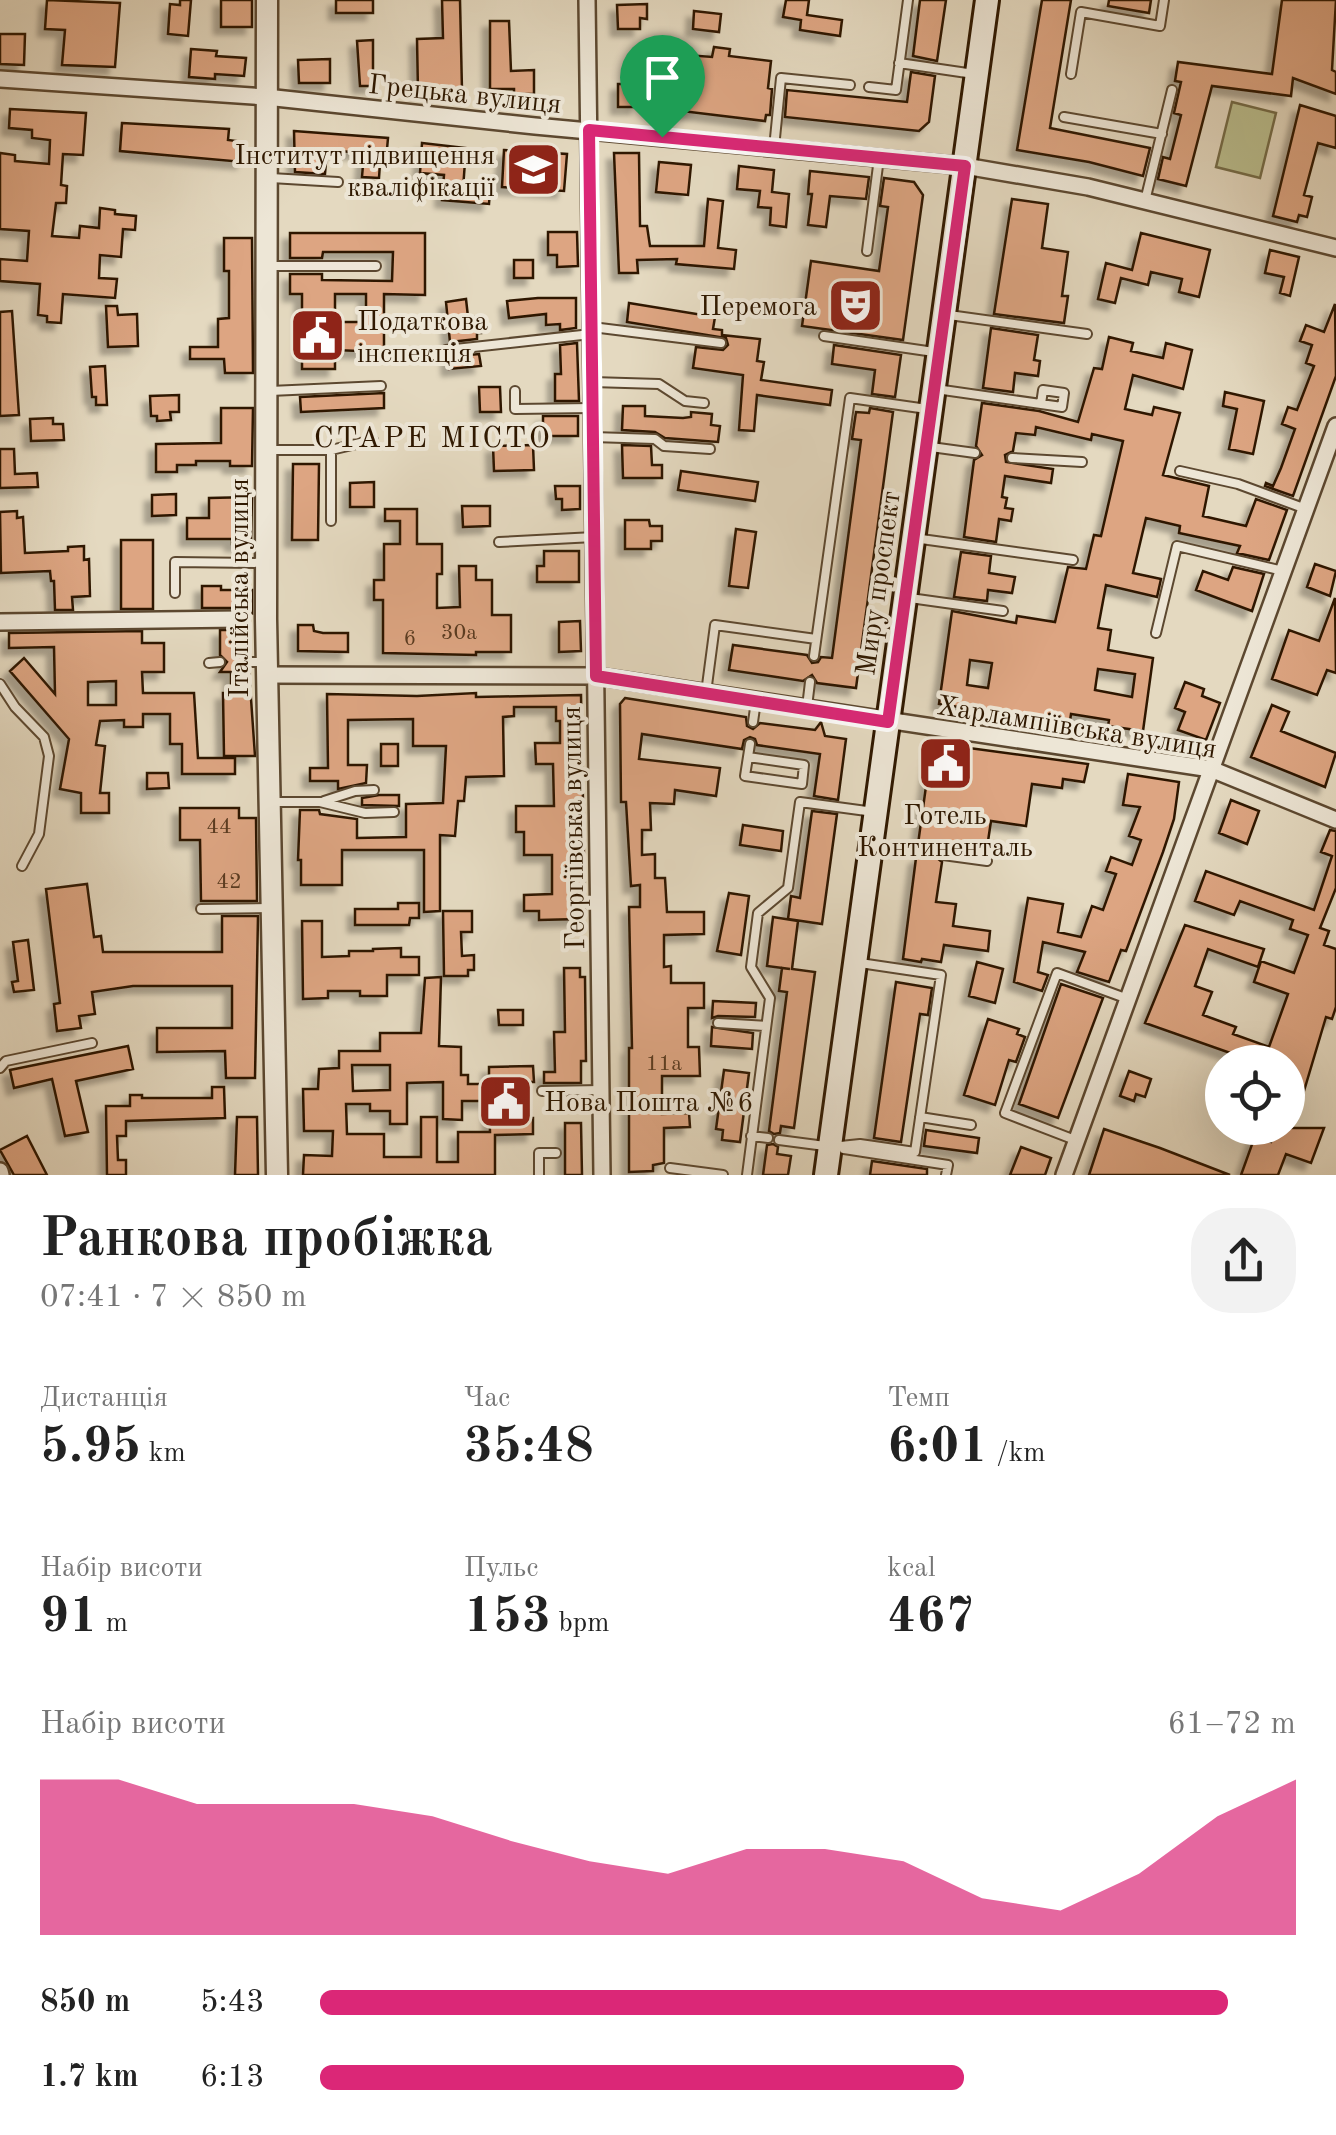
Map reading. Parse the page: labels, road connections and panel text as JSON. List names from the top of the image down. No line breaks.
{"streets":{"main road":["Миру проспект"],"street":["Грецька вулиця","Італійська вулиця","Харлампіївська вулиця","Георгіївська вулиця"]},"crossings":[["Грецька вулиця","Миру проспект"],["Грецька вулиця","Італійська вулиця"],["Грецька вулиця","Георгіївська вулиця"],["Миру проспект","Харлампіївська вулиця"],["Італійська вулиця","Харлампіївська вулиця"],["Харлампіївська вулиця","Георгіївська вулиця"]],"districts":["СТАРЕ МІСТО"],"places":{"school or university":["Інститут підвищення кваліфікації"],"theatre":["Перемога"],"public building":["Податкова інспекція","Готель Континенталь","Нова Пошта №6"]},"house_numbers":["30а","6","44","42","11а"],"page":{"heading":["Ранкова пробіжка","07:41 · 7 × 850 m"],"stats":[["Дистанція","5.95 km"],["Час","35:48"],["Темп","6:01 /km"],["Набір висоти","91 m"],["Пульс","153 bpm"],["kcal","467"]],"chart":["Набір висоти","61–72 m"],"list":[{"name":"850 m","note":"5:43"},{"name":"1.7 km","note":"6:13"}]}}
